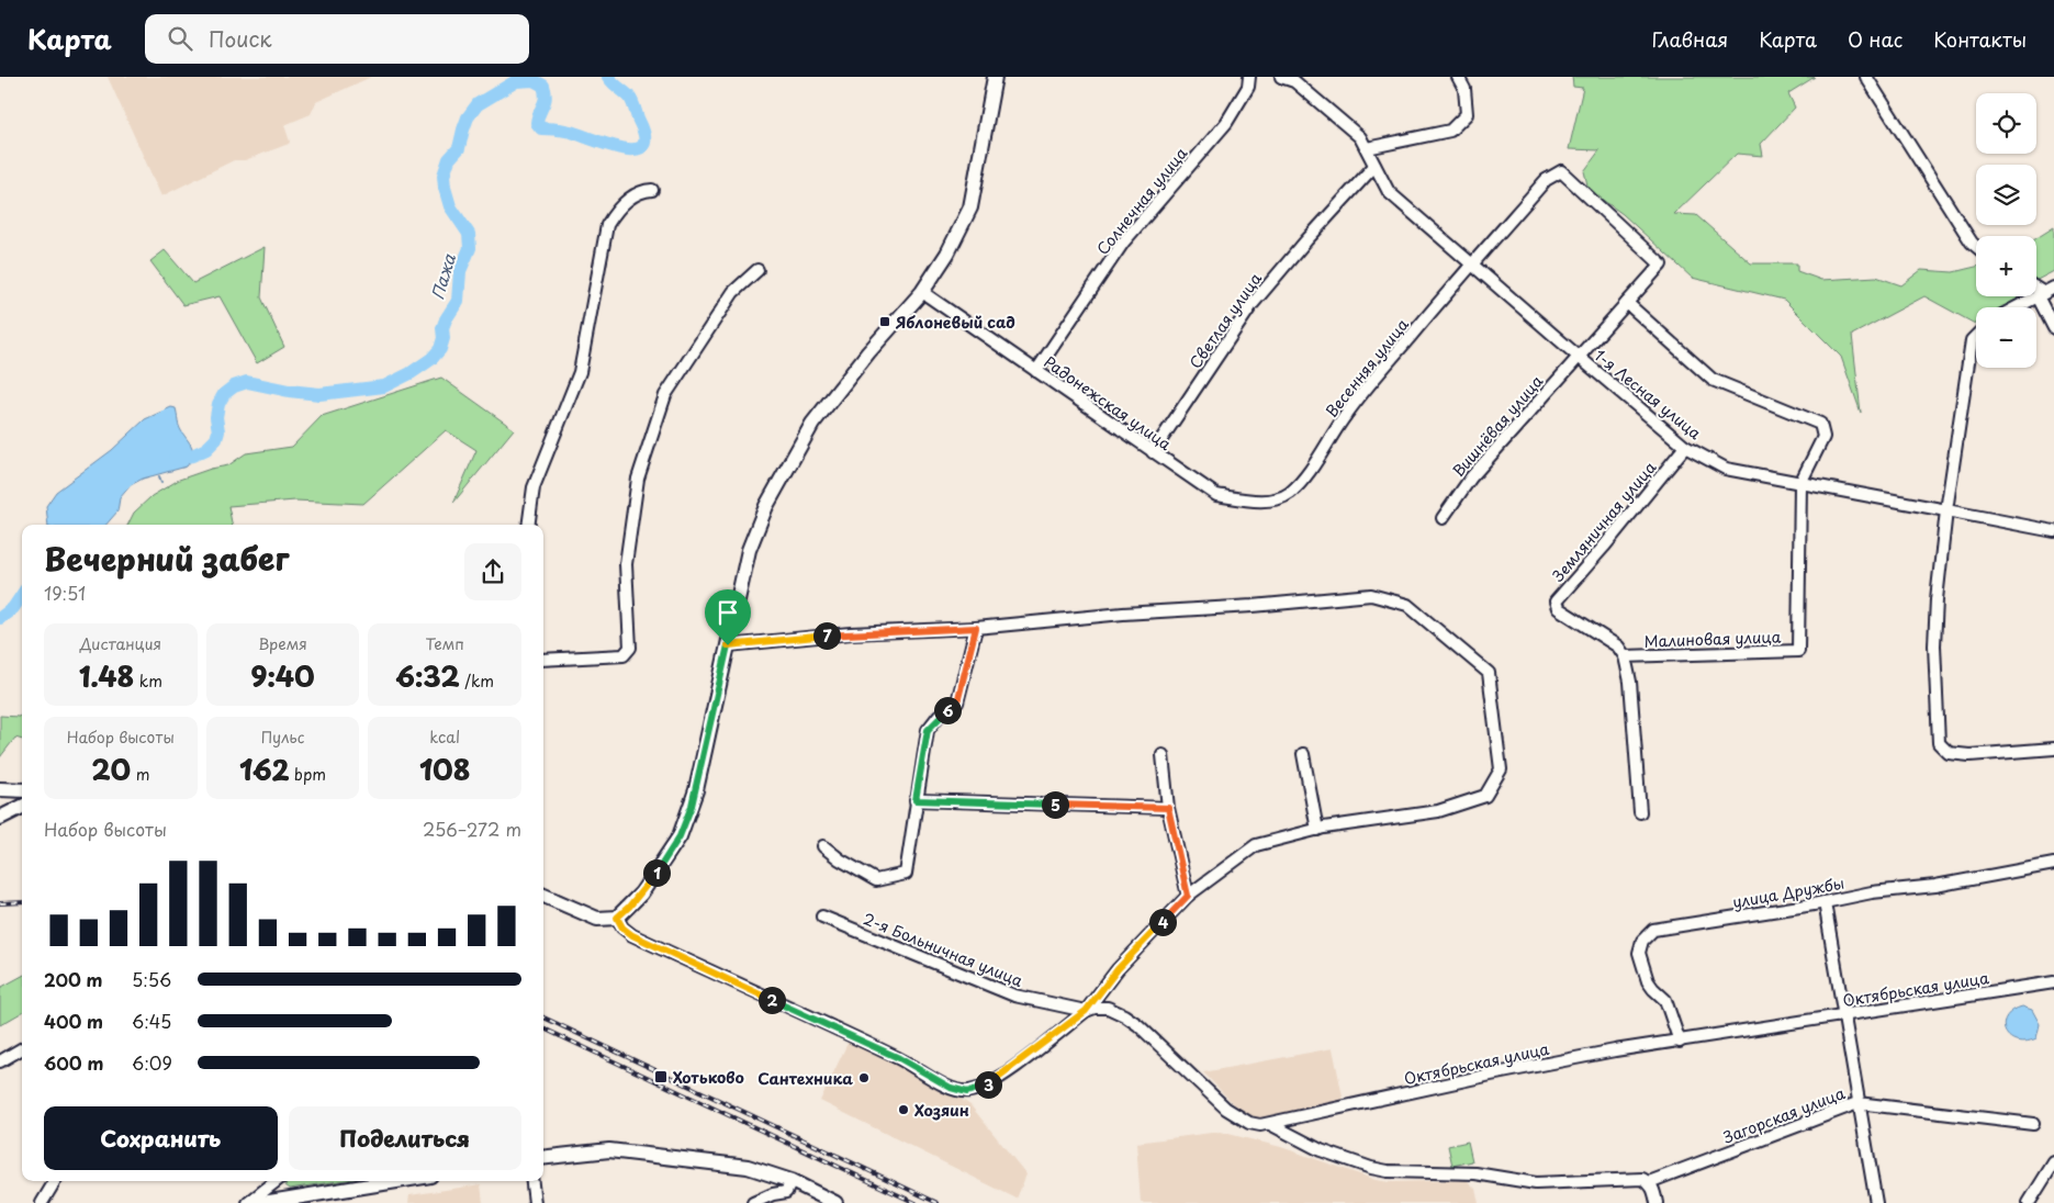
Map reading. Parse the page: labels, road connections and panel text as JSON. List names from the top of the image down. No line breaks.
{"streets":{"street":["Солнечная улица","Светлая улица","Весенняя улица","1-я Лесная улица","Радонежская улица","Вишнёвая улица","Земляничная улица","Малиновая улица","улица Дружбы","2-я Больничная улица","Октябрьская улица","Загорская улица"]},"crossings":[["Солнечная улица","Радонежская улица"],["Светлая улица","1-я Лесная улица"],["Светлая улица","Радонежская улица"],["Весенняя улица","1-я Лесная улица"],["Весенняя улица","Радонежская улица"],["Весенняя улица","Вишнёвая улица"],["1-я Лесная улица","Вишнёвая улица"],["1-я Лесная улица","Земляничная улица"],["1-я Лесная улица","Малиновая улица"],["Земляничная улица","Малиновая улица"],["улица Дружбы","Октябрьская улица"],["2-я Больничная улица","Октябрьская улица"],["Октябрьская улица","Загорская улица"]],"water":["Пажа"],"places":{"transit":["Яблоневый сад","Хотьково"],"other":["Сантехника","Хозяин"]},"page":{"header":"Карта","search":"Поиск","nav":["Главная","Карта","О нас","Контакты"],"map_buttons":["+","−"],"heading":["Вечерний забег","19:51"],"stats":[["Дистанция","1.48 km"],["Время","9:40"],["Темп","6:32 /km"],["Набор высоты","20 m"],["Пульс","162 bpm"],["kcal","108"]],"pins":["7","6","5","1","4","2","3"],"chart":["Набор высоты","256–272 m"],"list":[{"name":"200 m","note":"5:56"},{"name":"400 m","note":"6:45"},{"name":"600 m","note":"6:09"}],"buttons":["Сохранить","Поделиться"]}}
